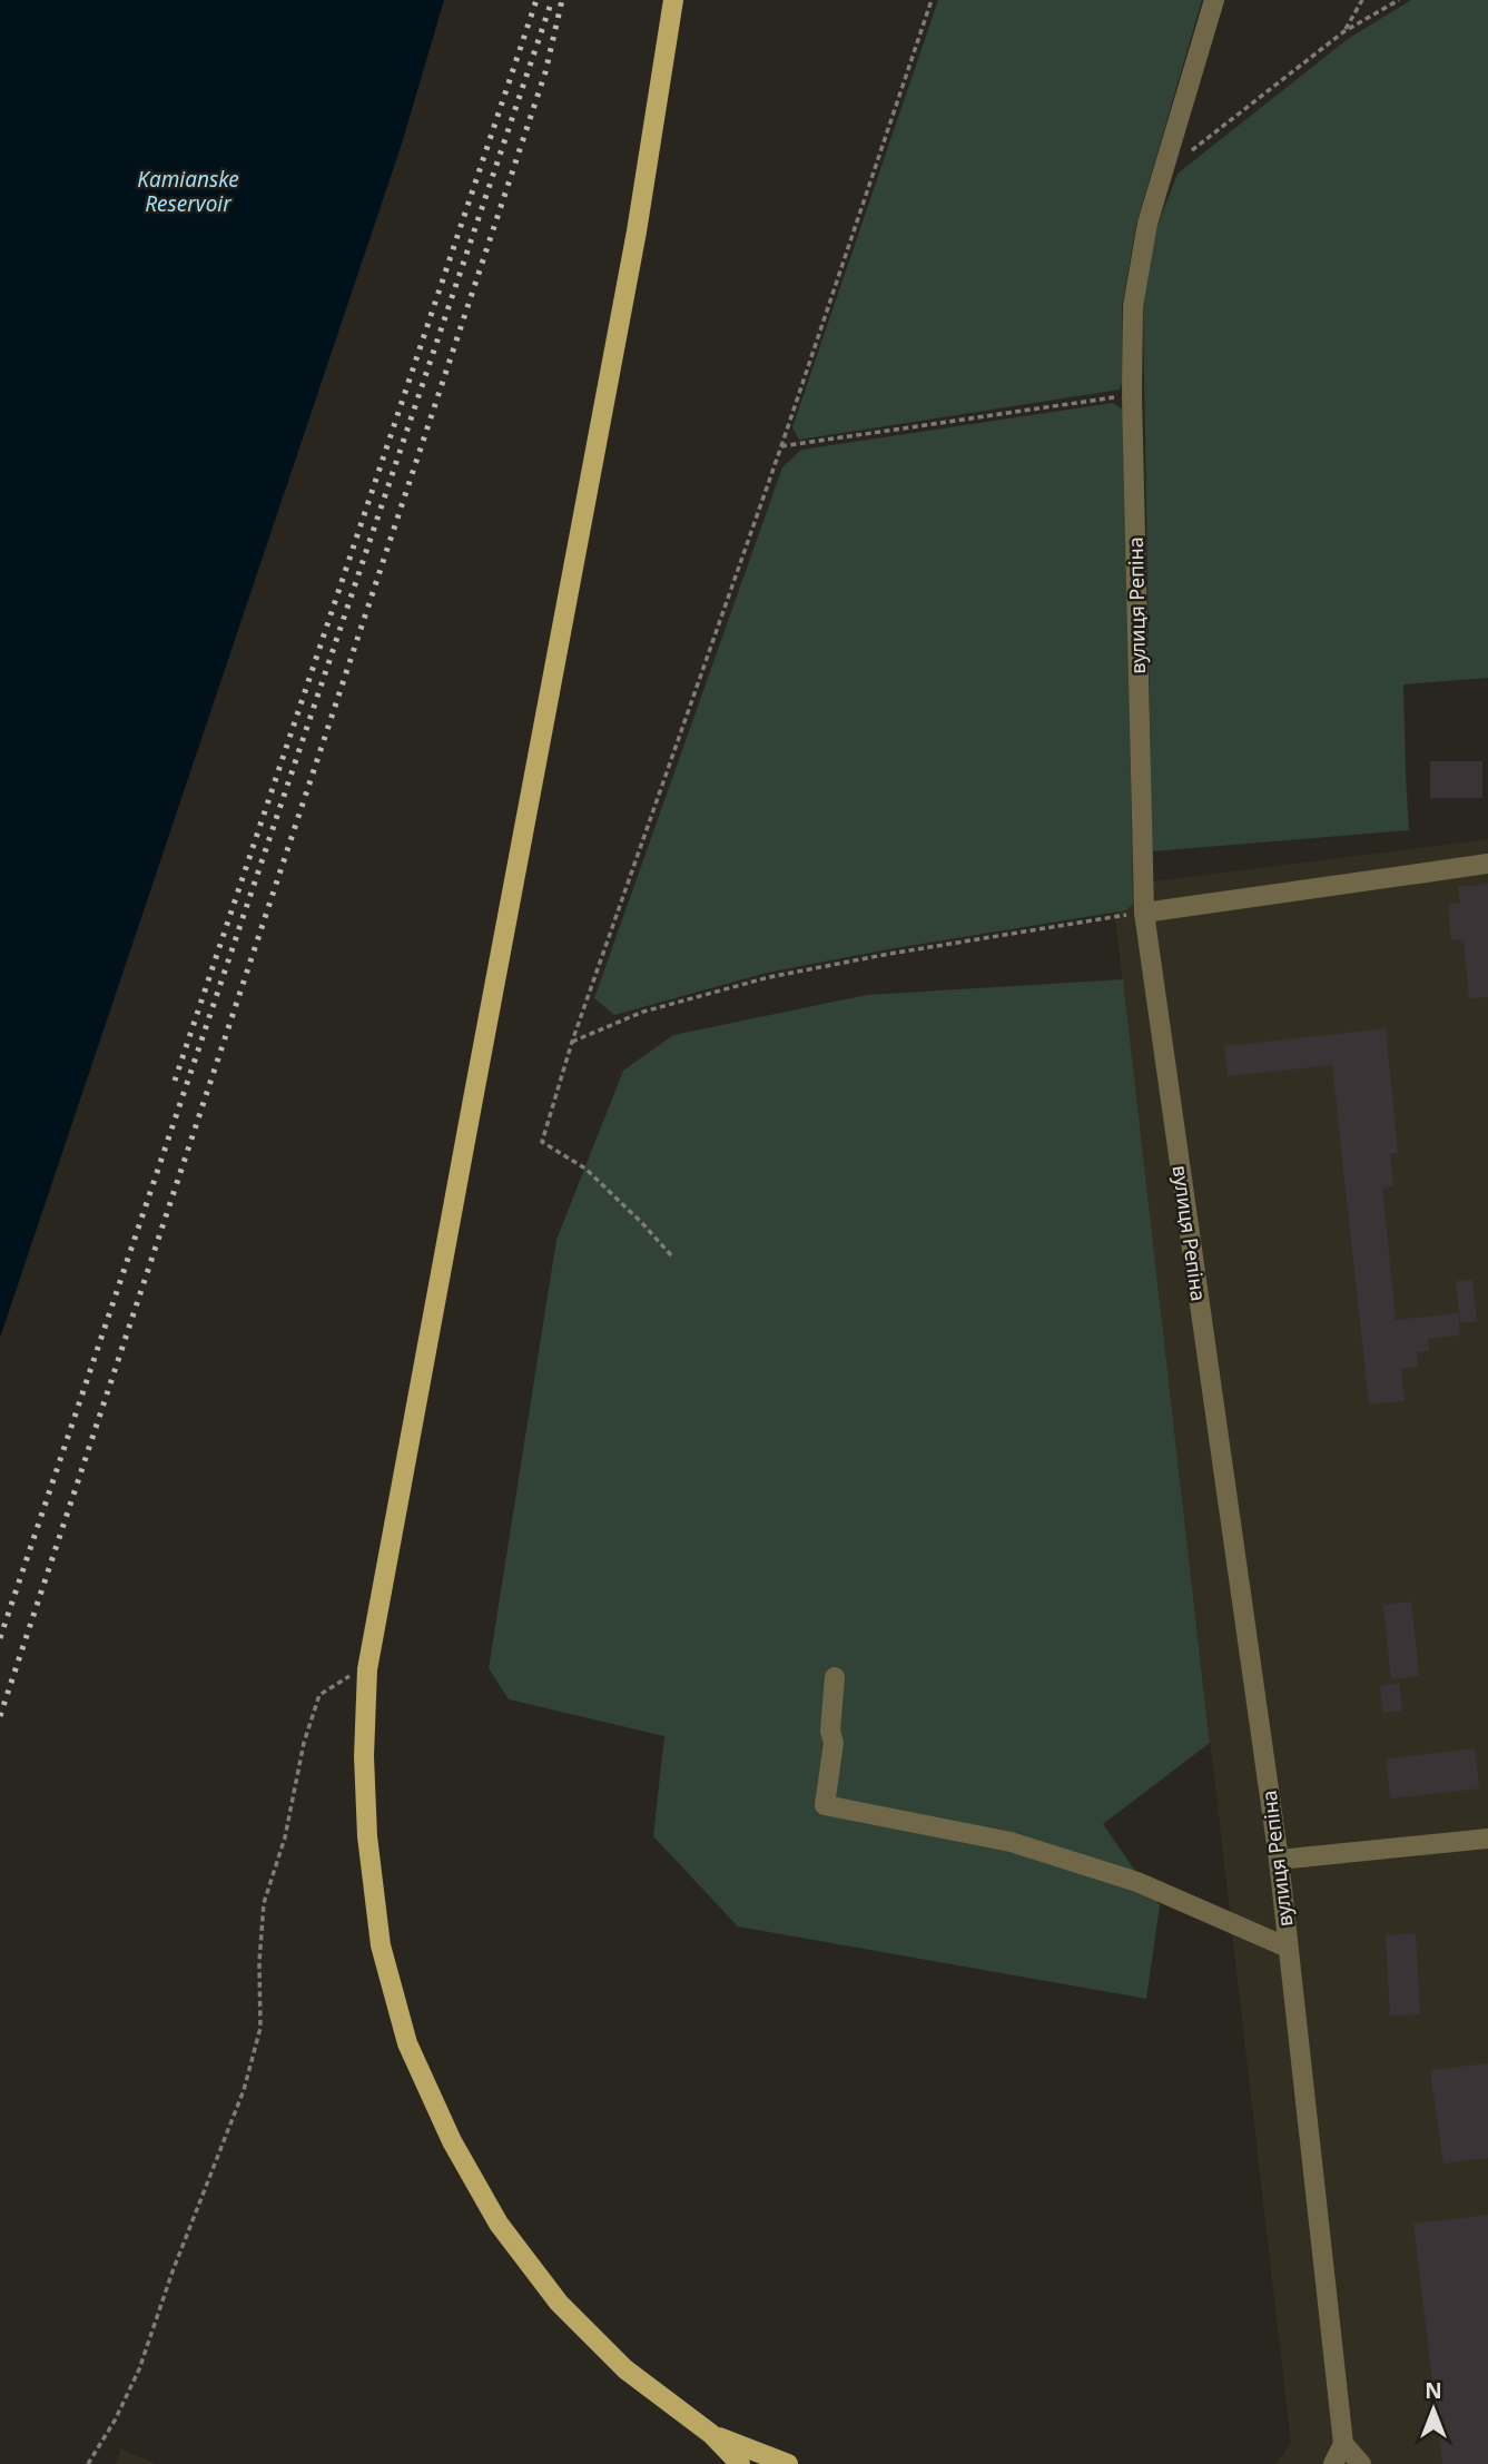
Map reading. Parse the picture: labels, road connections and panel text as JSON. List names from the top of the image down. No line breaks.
{"streets":{"street":["вулиця Репіна"]},"water":["Kamianske Reservoir"],"north":"top"}
